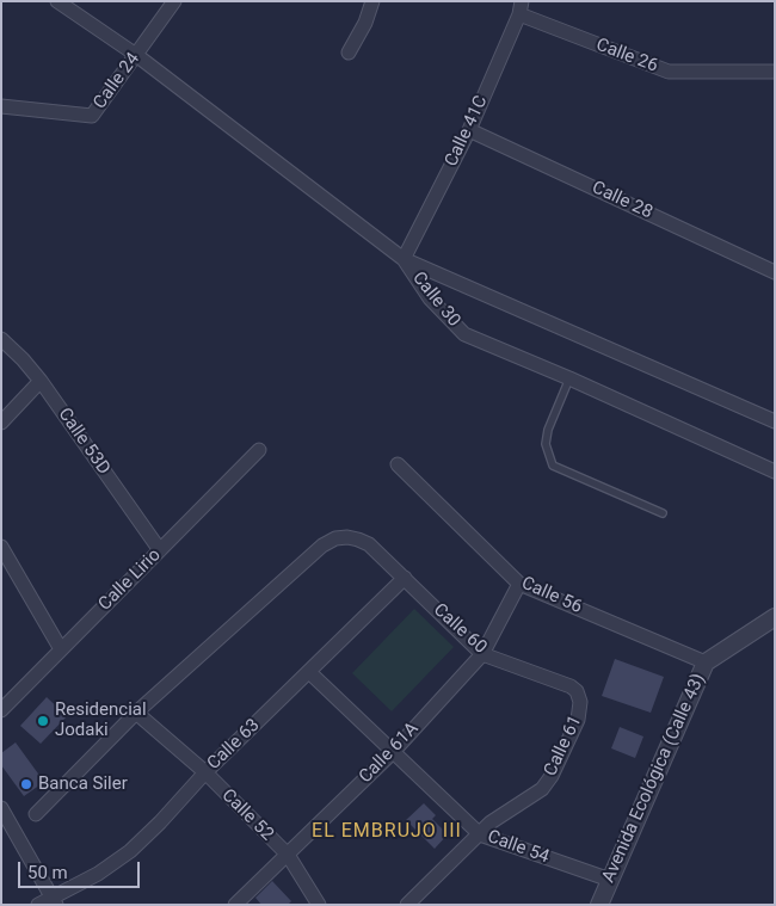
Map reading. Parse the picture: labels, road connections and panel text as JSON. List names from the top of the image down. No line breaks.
{"streets":{"street":["Calle 26","Calle 24","Calle 41C","Calle 28","Calle 30","Calle 53D","Calle Lirio","Calle 56","Calle 60","Calle 63","Calle 61","Calle 61A","Avenida Ecológica (Calle 43)","Calle 52","Calle 54"]},"crossings":[["Calle 26","Calle 41C"],["Calle 41C","Calle 28"],["Calle 41C","Calle 30"],["Calle 53D","Calle Lirio"],["Calle 56","Calle 61A"],["Calle 56","Avenida Ecológica (Calle 43)"],["Calle 60","Calle 63"],["Calle 60","Calle 61"],["Calle 60","Calle 61A"],["Calle 60","Calle 52"],["Calle 63","Calle 52"],["Calle 63","Calle 54"],["Calle 61","Calle 54"],["Calle 61A","Calle 52"],["Calle 61A","Calle 54"],["Avenida Ecológica (Calle 43)","Calle 54"]],"districts":["EL EMBRUJO III"],"places":["Residencial Jodaki","Banca Siler"],"scale_bar":"50 m"}
